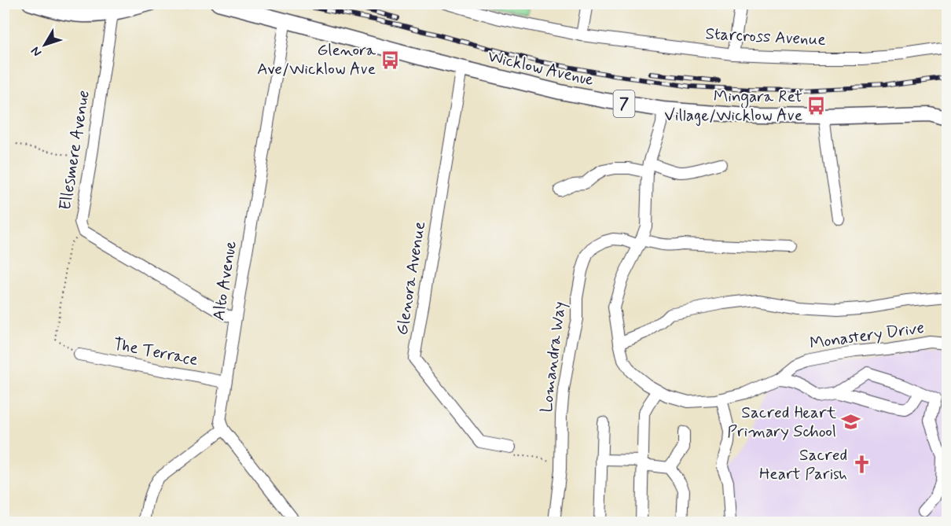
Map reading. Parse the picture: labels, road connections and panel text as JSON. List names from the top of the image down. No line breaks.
{"streets":{"main road":["Wicklow Avenue","7"],"street":["Starcross Avenue","Ellesmere Avenue","Glenora Avenue","Alto Avenue","Monastery Drive","The Terrace","Lomandra Way"]},"crossings":[["Wicklow Avenue","Glenora Avenue"],["Wicklow Avenue","Alto Avenue"],["Wicklow Avenue","Monastery Drive"],["Ellesmere Avenue","Alto Avenue"],["Alto Avenue","The Terrace"],["Monastery Drive","Lomandra Way"]],"places":{"bus stop":["Glenora Ave/Wicklow Ave","Mingara Ret Village/Wicklow Ave"],"school or university":["Sacred Heart Primary School"],"church":["Sacred Heart Parish"]},"north":"bottom left"}
